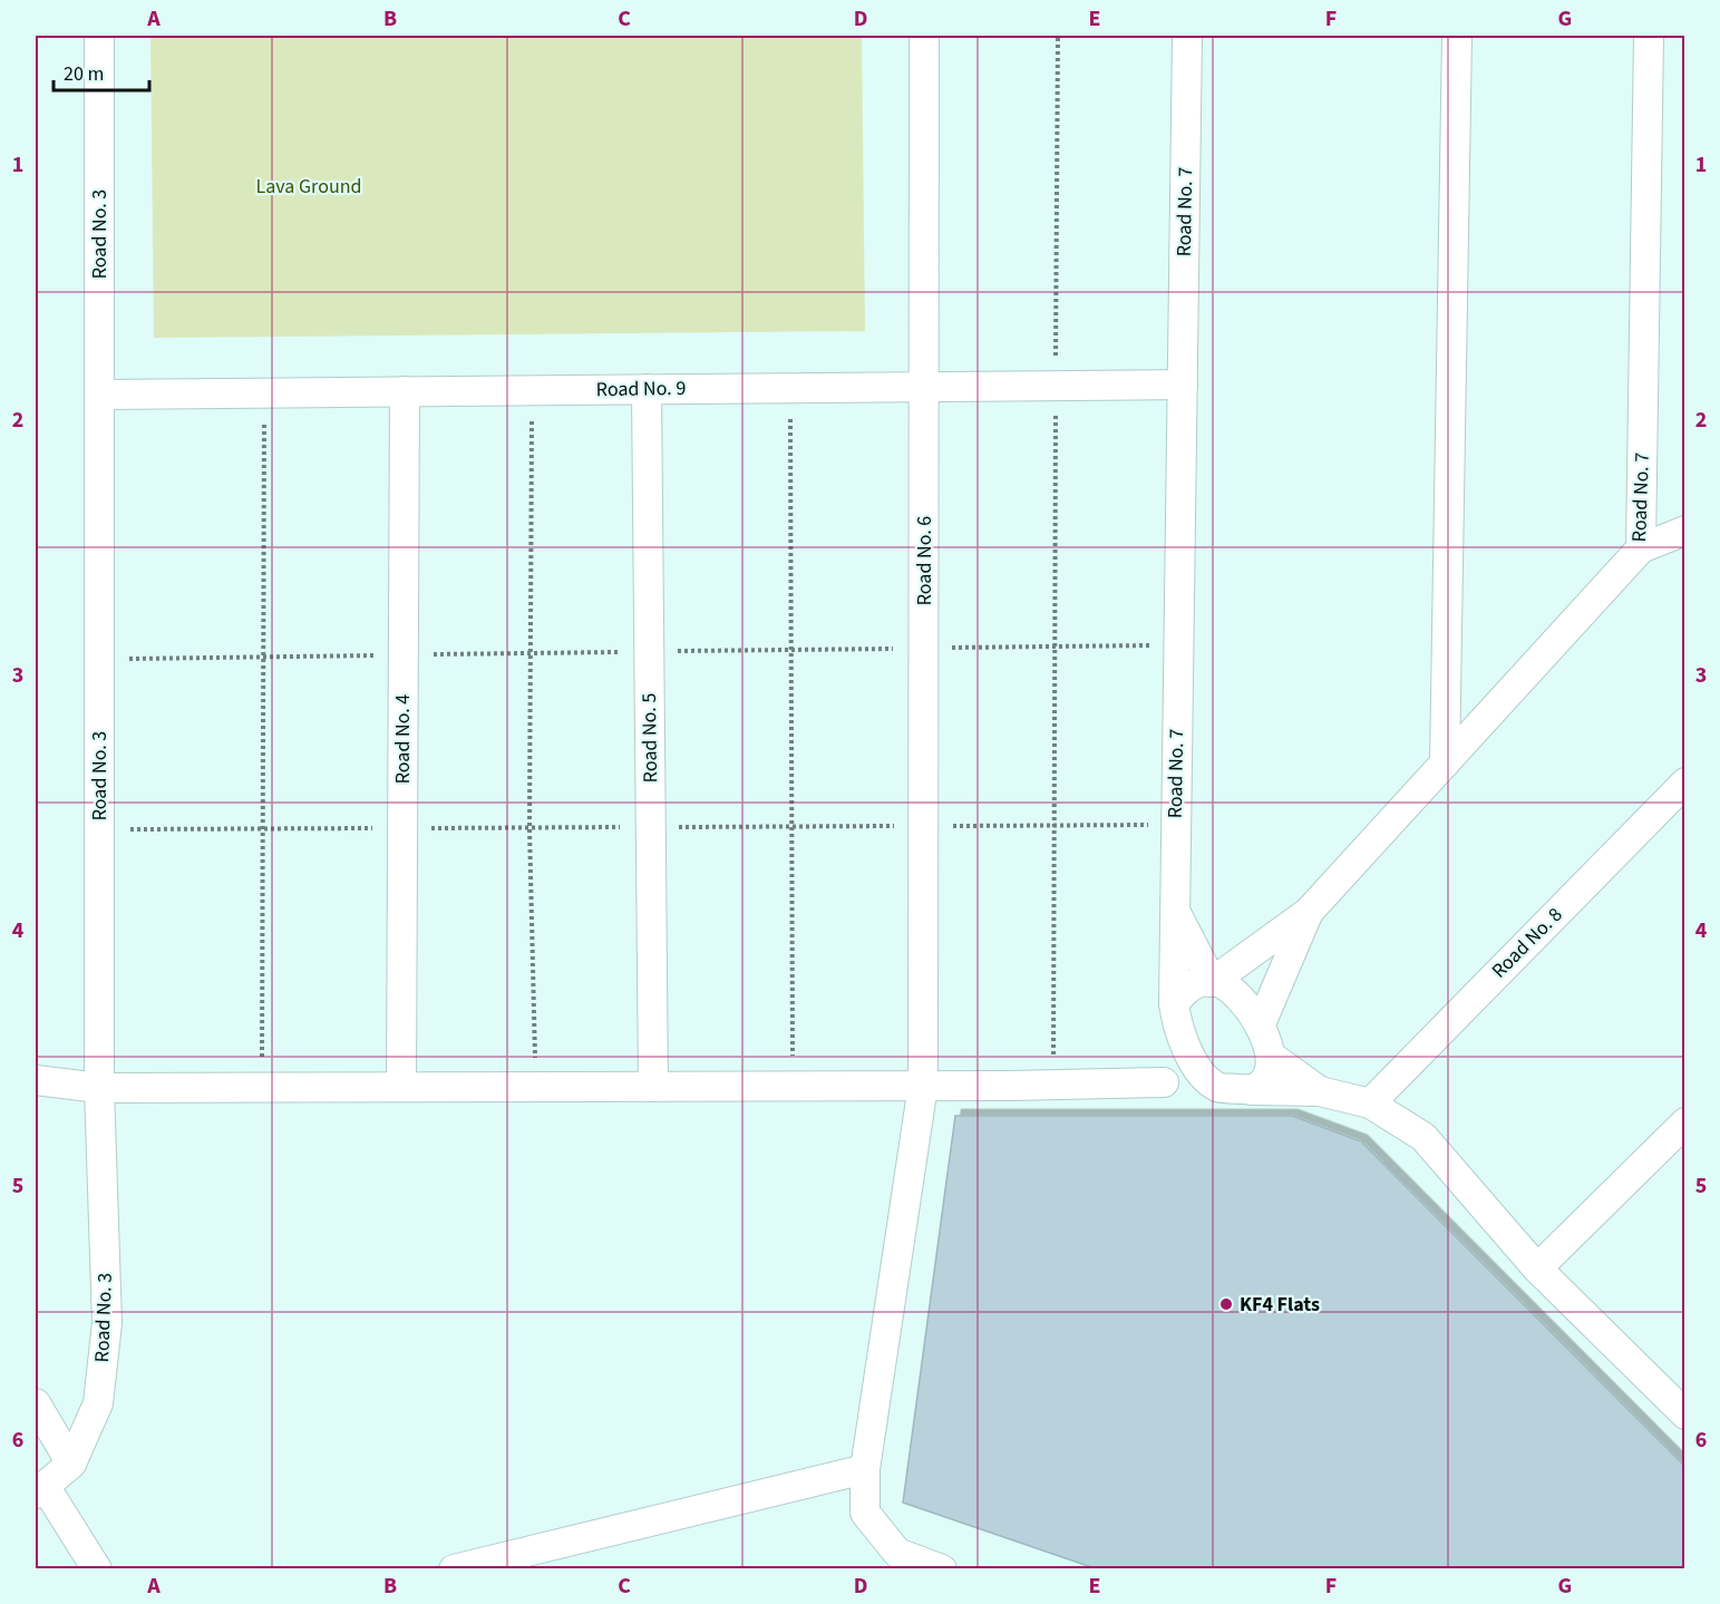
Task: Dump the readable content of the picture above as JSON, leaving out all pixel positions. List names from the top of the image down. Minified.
{"streets":{"street":["Road No. 7","Road No. 3","Road No. 9","Road No. 6","Road No. 5","Road No. 4","Road No. 8"]},"crossings":[["Road No. 7","Road No. 9"],["Road No. 3","Road No. 9"],["Road No. 9","Road No. 6"],["Road No. 9","Road No. 5"],["Road No. 9","Road No. 4"]],"parks":["Lava Ground"],"places":["KF4 Flats"],"scale_bar":"20 m","grid":{"columns":["A","B","C","D","E","F","G"],"rows":["1","2","3","4","5","6"]}}
